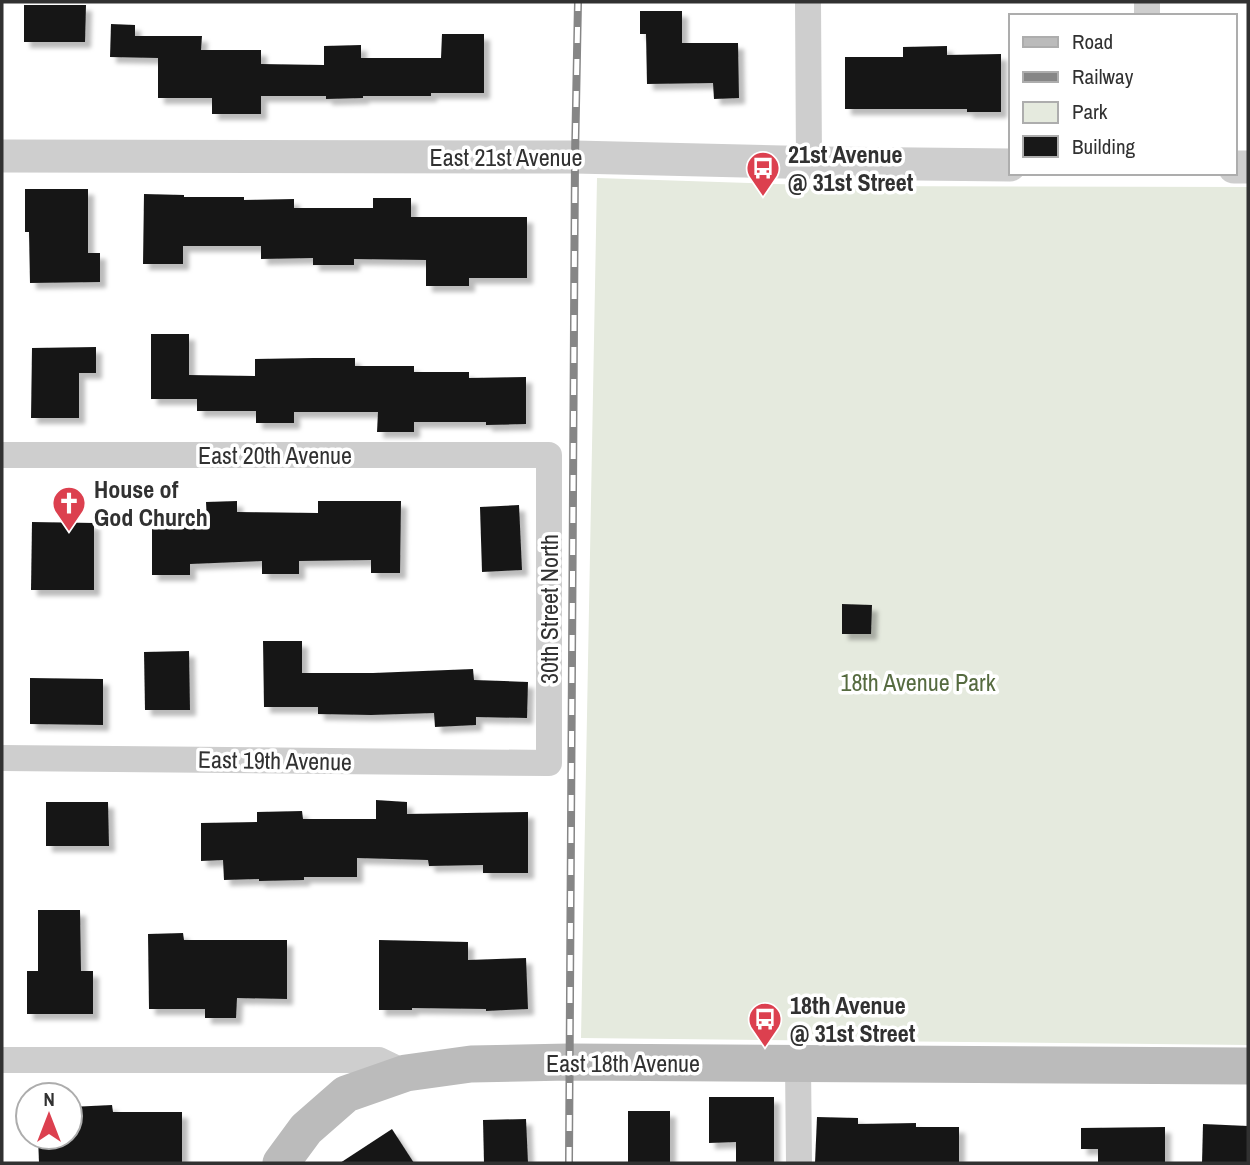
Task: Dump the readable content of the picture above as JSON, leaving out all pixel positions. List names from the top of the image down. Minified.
{"streets":{"main road":["East 18th Avenue"],"street":["East 21st Avenue","East 20th Avenue","30th Street North","East 19th Avenue"]},"crossings":[["East 20th Avenue","30th Street North"],["30th Street North","East 19th Avenue"]],"parks":["18th Avenue Park"],"places":{"bus stop":["21st Avenue @ 31st Street","18th Avenue @ 31st Street"],"church":["House of God Church"]},"legend":["Road","Railway","Park","Building"],"north":"top"}
